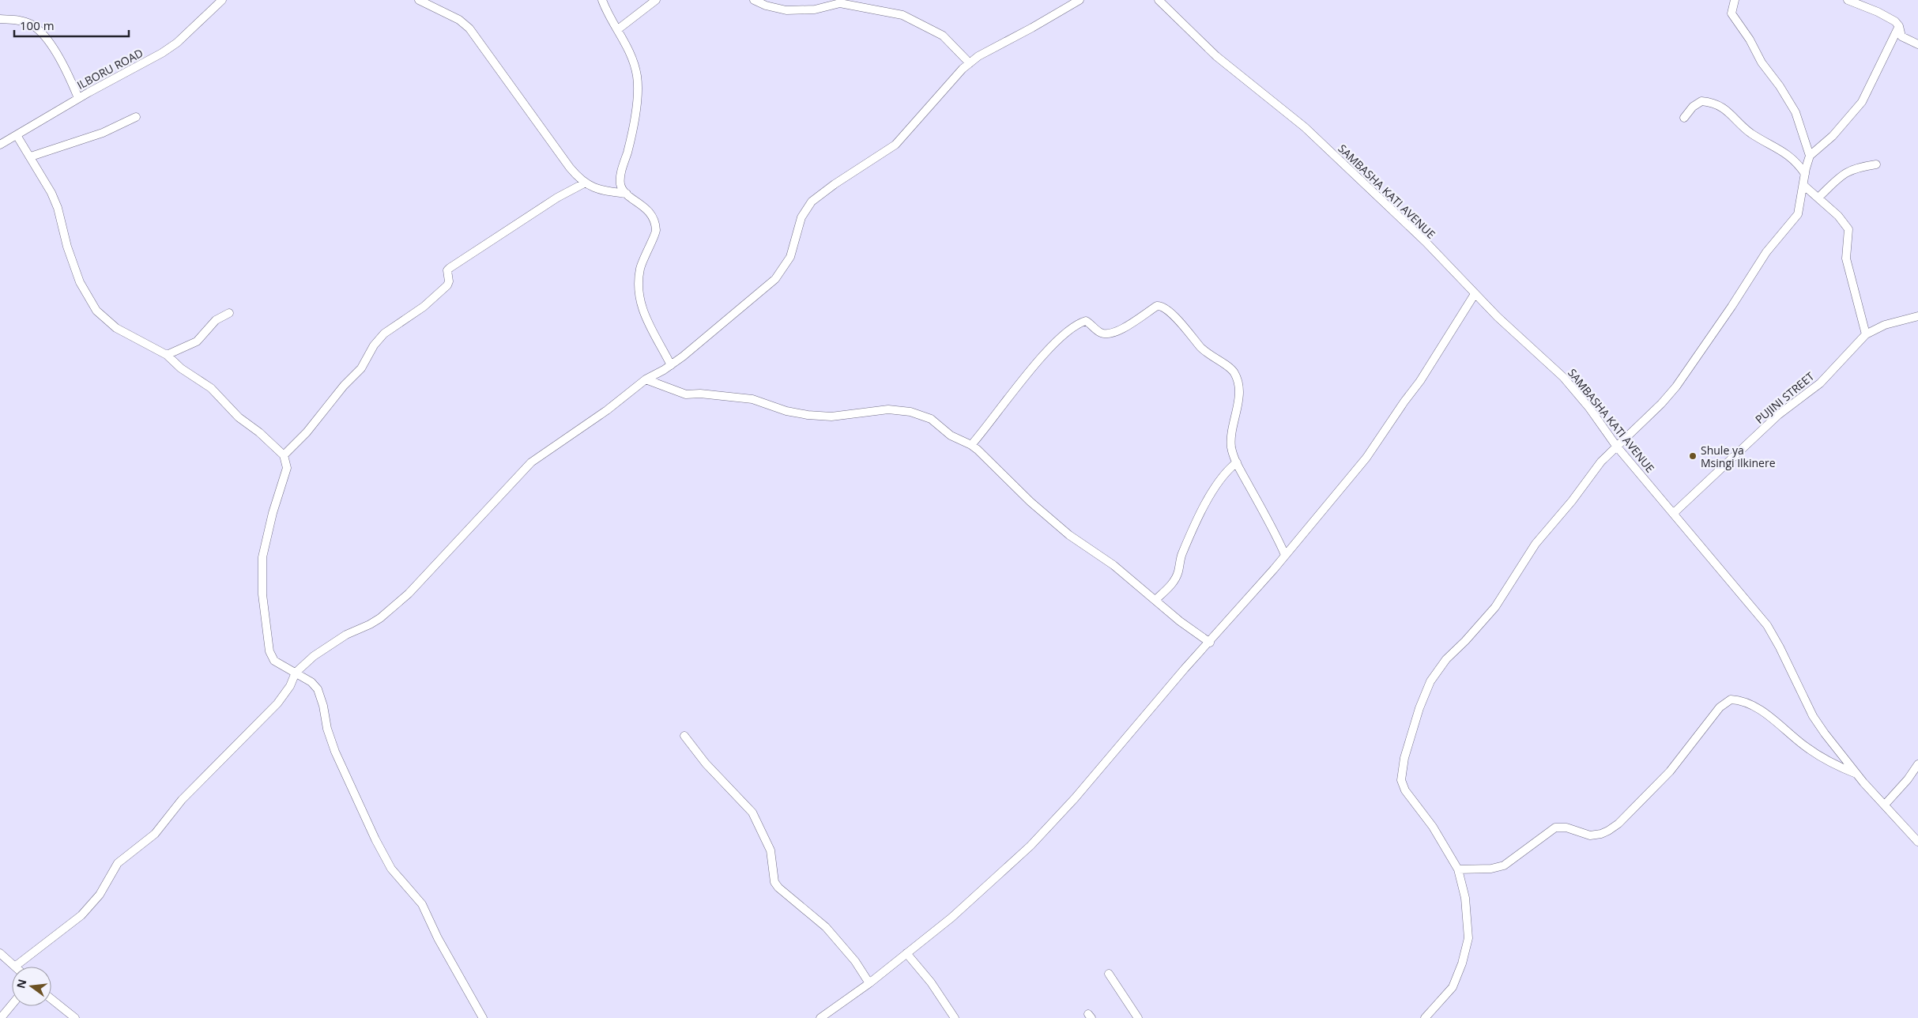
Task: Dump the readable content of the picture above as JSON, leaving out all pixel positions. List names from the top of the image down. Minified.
{"streets":{"street":["ILBORU ROAD","SAMBASHA KATI AVENUE","PUJINI STREET"]},"crossings":[["SAMBASHA KATI AVENUE","PUJINI STREET"]],"places":["Shule ya Msingi Ilkinere"],"scale_bar":"100 m","north":"left"}
